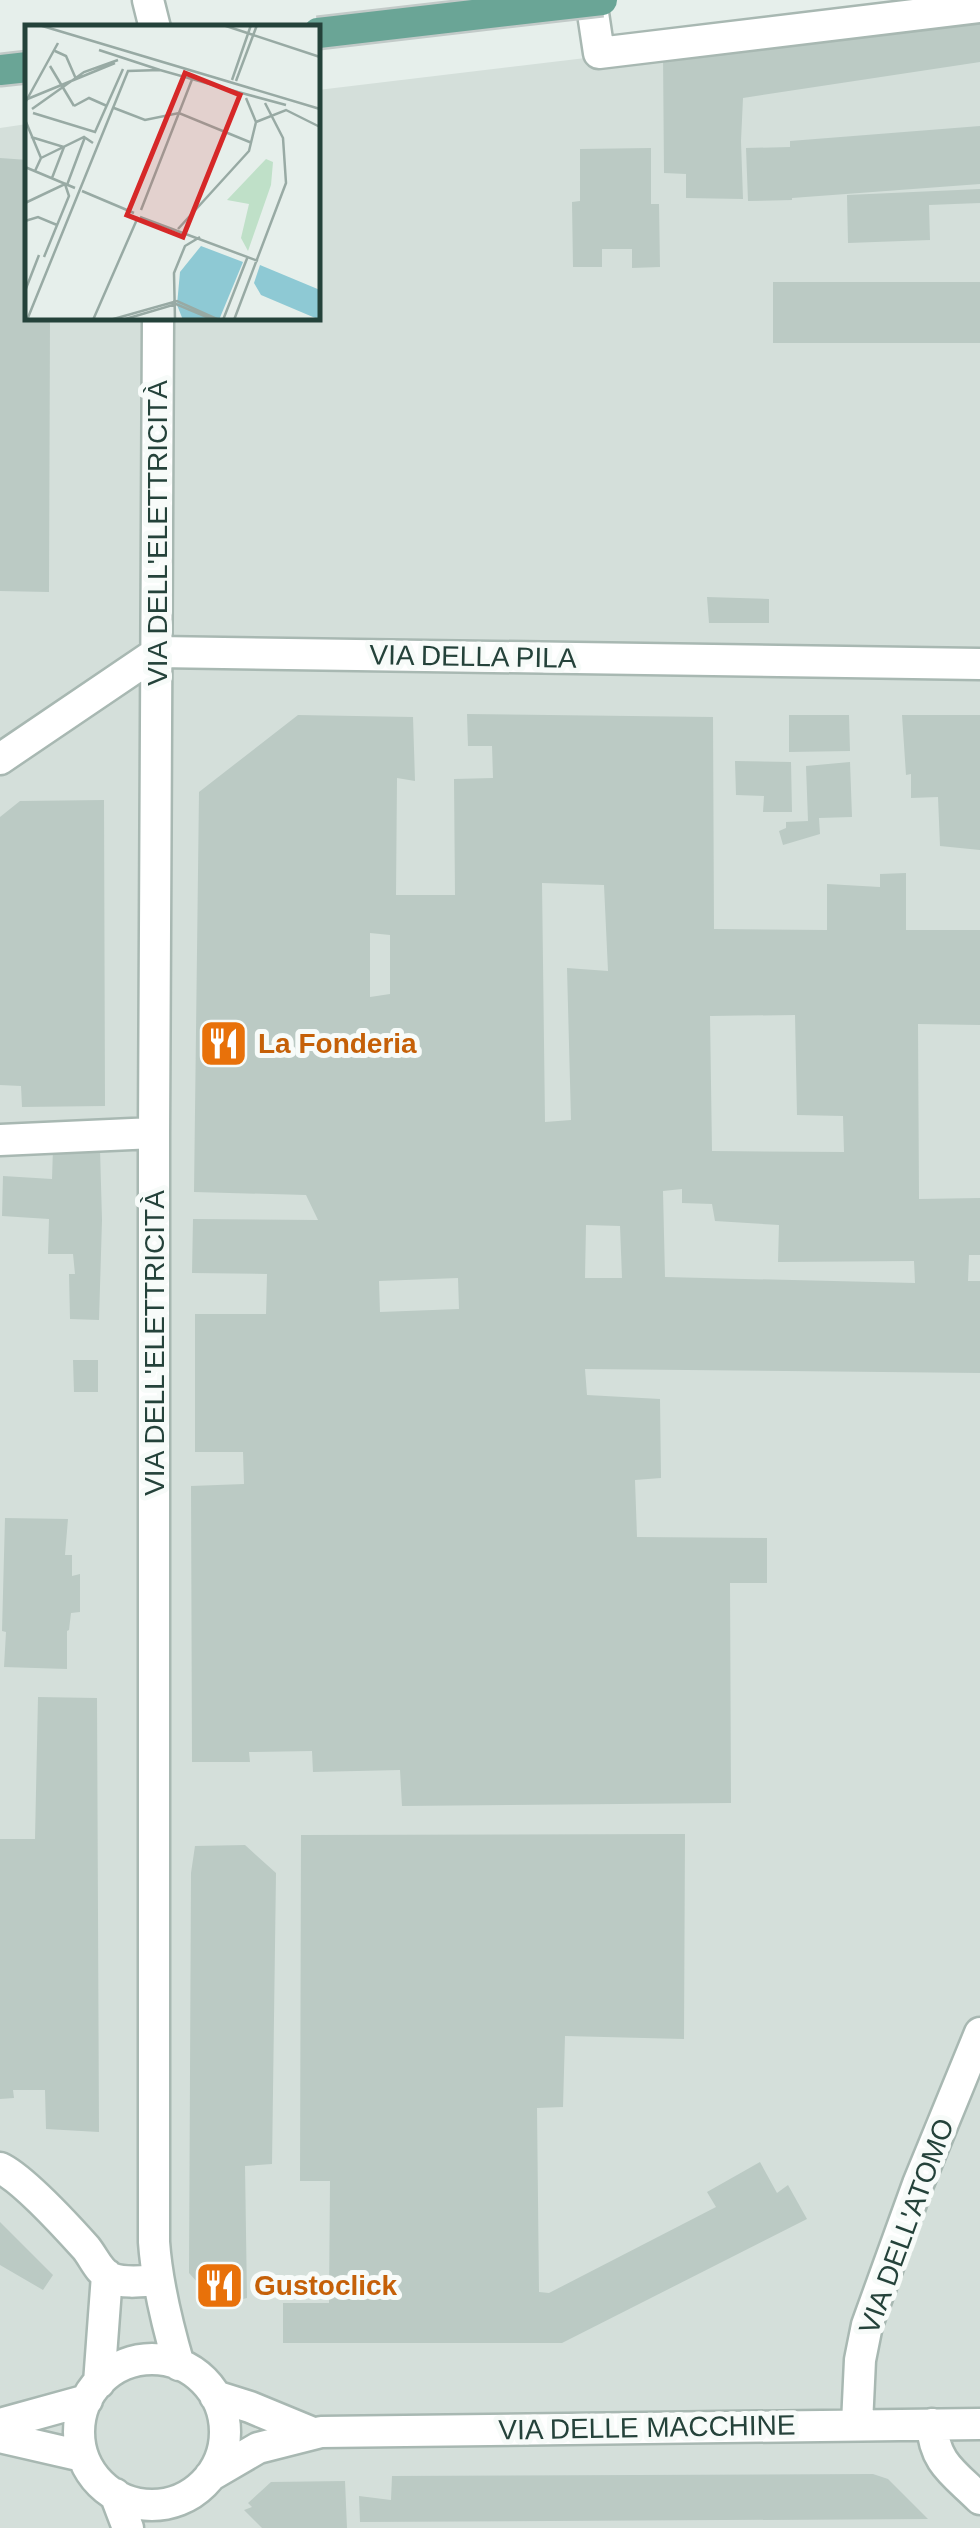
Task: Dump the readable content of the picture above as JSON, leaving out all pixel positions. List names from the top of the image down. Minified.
{"streets":{"street":["VIA DELL'ELETTRICITÀ","VIA DELLA PILA","VIA DELL'ATOMO","VIA DELLE MACCHINE"]},"crossings":[["VIA DELL'ELETTRICITÀ","VIA DELLA PILA"],["VIA DELL'ELETTRICITÀ","VIA DELLE MACCHINE"],["VIA DELL'ATOMO","VIA DELLE MACCHINE"]],"places":{"restaurant":["La Fonderia","Gustoclick"]}}
